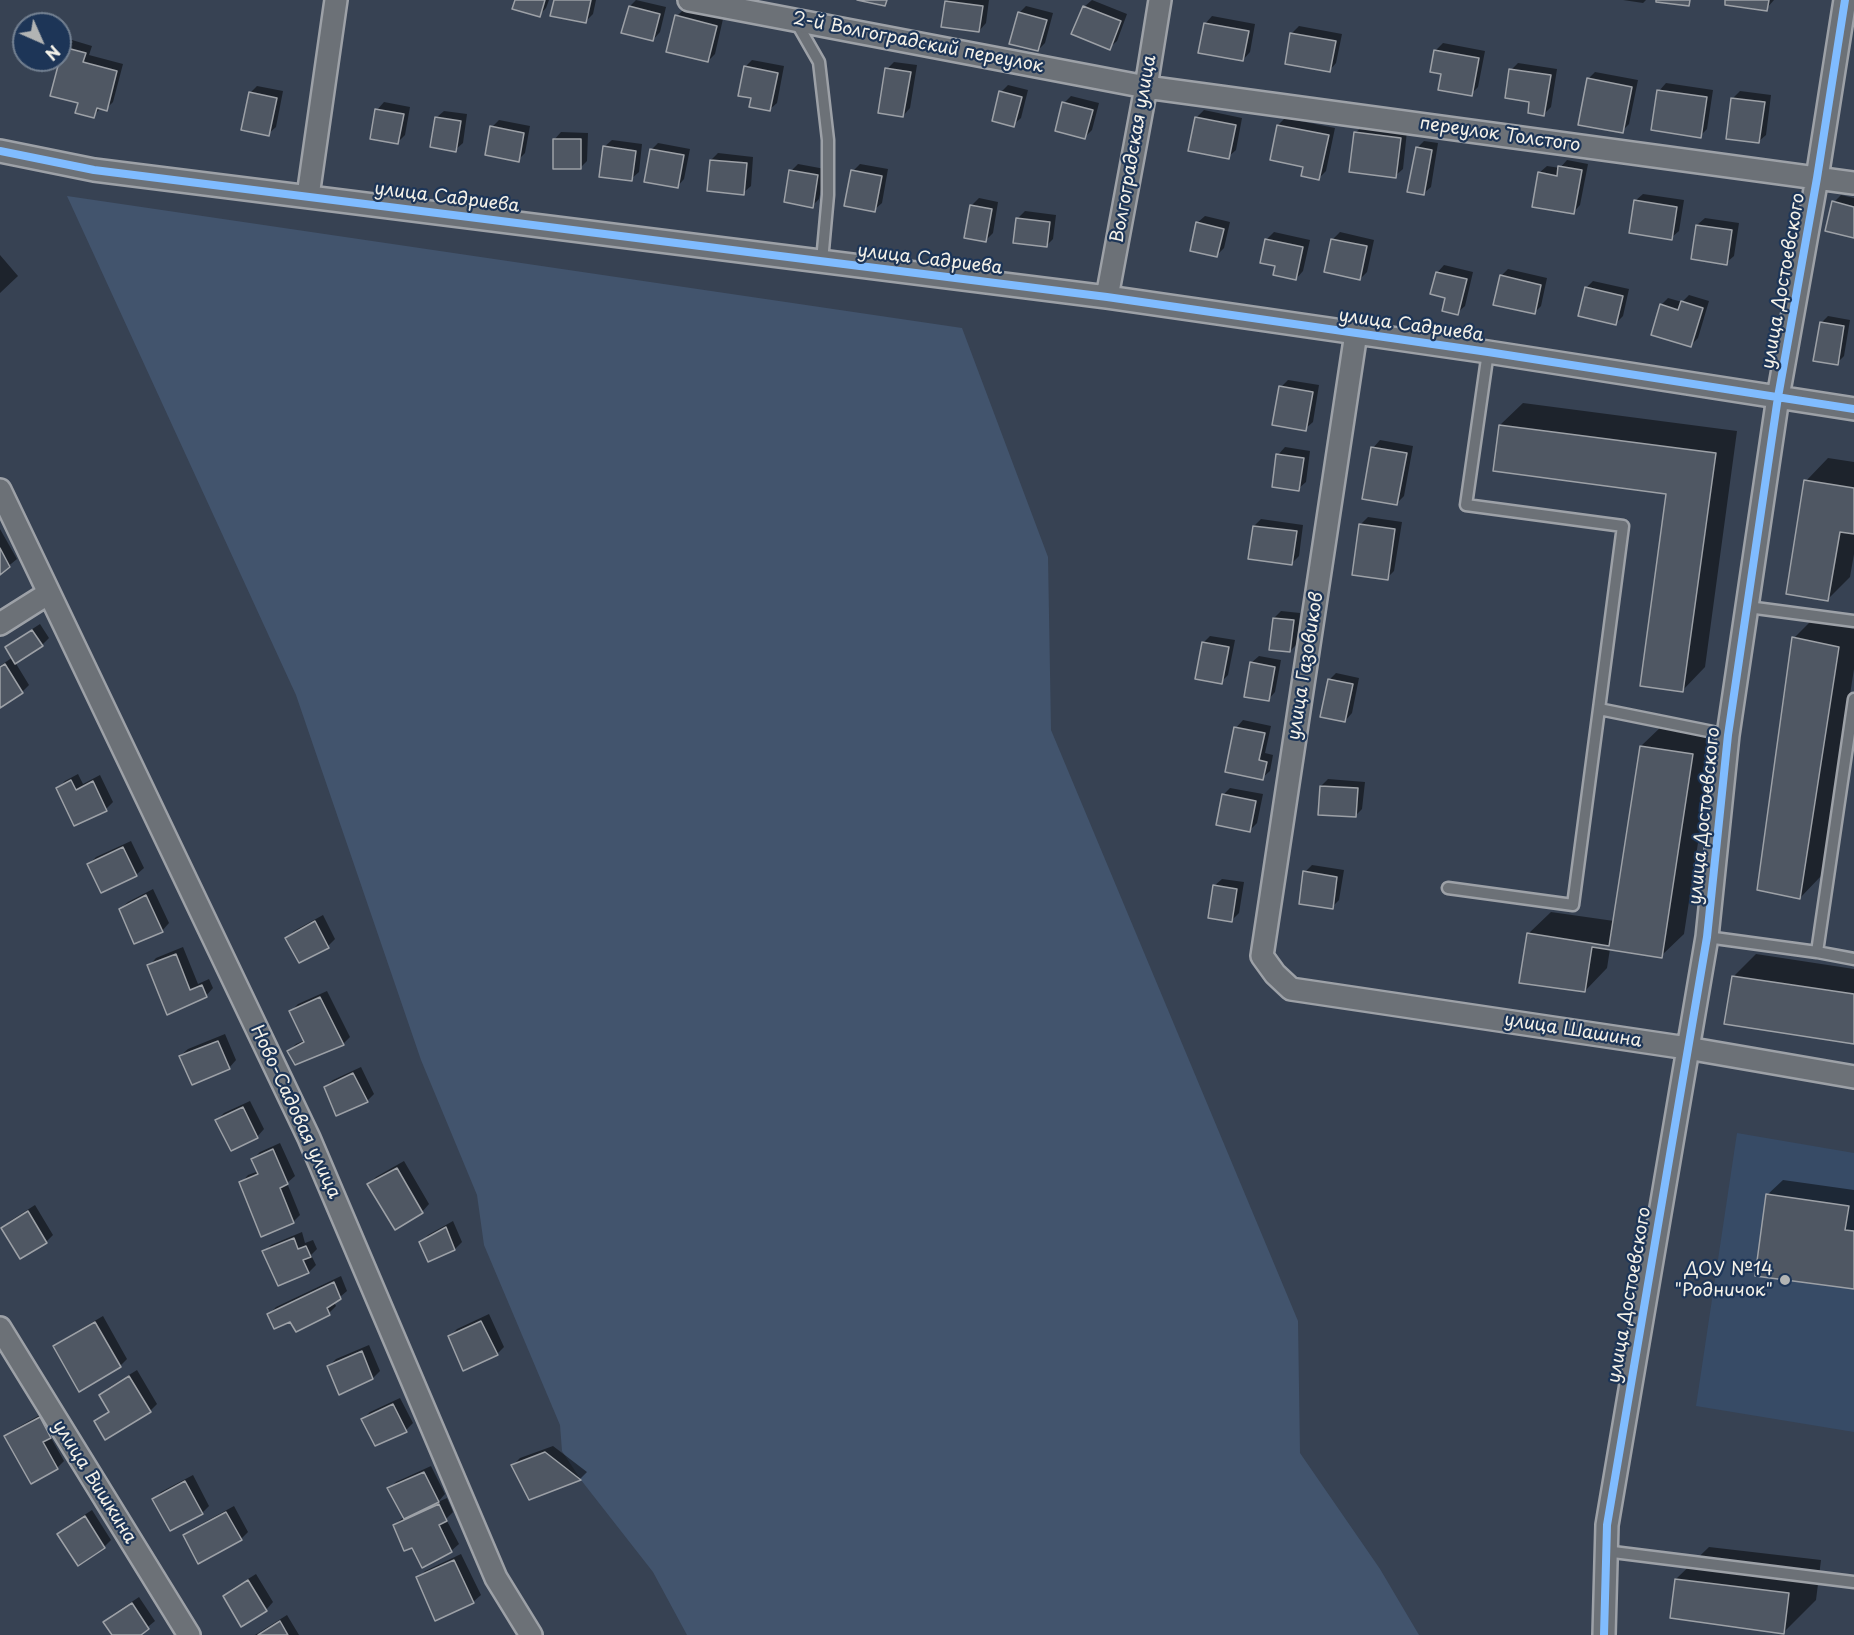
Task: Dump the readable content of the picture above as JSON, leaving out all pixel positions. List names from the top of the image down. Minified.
{"streets":{"street":["2-й Волгоградский переулок","переулок Толстого","Волгоградская улица","улица Садриева","улица Достоевского","улица Газовиков","улица Шашина","Ново-Садовая улица","улица Вишкина"]},"crossings":[["2-й Волгоградский переулок","переулок Толстого"],["2-й Волгоградский переулок","Волгоградская улица"],["переулок Толстого","Волгоградская улица"],["переулок Толстого","улица Достоевского"],["Волгоградская улица","улица Садриева"],["улица Садриева","улица Достоевского"],["улица Садриева","улица Газовиков"],["улица Достоевского","улица Шашина"],["улица Газовиков","улица Шашина"]],"places":["ДОУ №14 \"Родничок\""],"north":"bottom right"}
